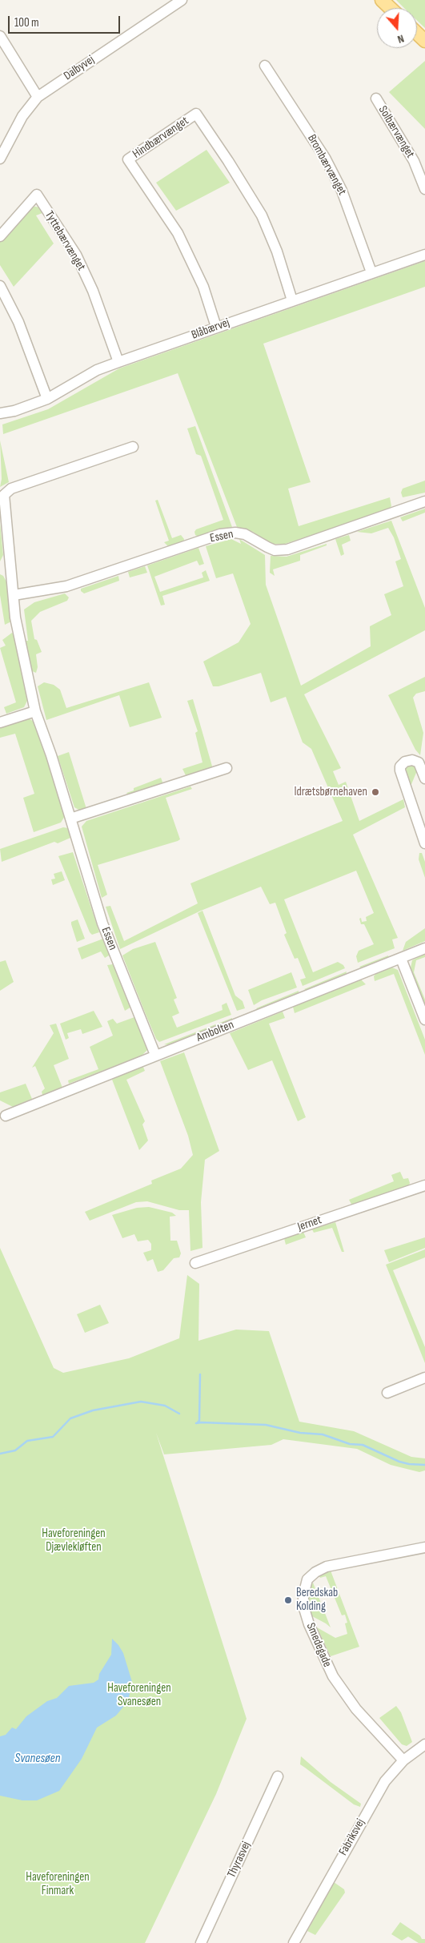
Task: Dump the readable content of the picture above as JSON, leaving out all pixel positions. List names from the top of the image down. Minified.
{"streets":{"street":["Dalbyvej","Solbærvænget","Hindbærvænget","Brombærvænget","Tyttebærvænget","Blåbærvej","Essen","Ambolten","Jernet","Smedegade","Fabriksvej","Thyrasvej"]},"crossings":[["Hindbærvænget","Blåbærvej"],["Brombærvænget","Blåbærvej"],["Tyttebærvænget","Blåbærvej"],["Essen","Ambolten"],["Smedegade","Fabriksvej"]],"water":["Svanesøen"],"parks":["Haveforeningen Djævlekløften","Haveforeningen Svanesøen","Haveforeningen Finmark"],"places":["Idrætsbørnehaven","Beredskab Kolding"],"scale_bar":"100 m","north":"bottom"}
